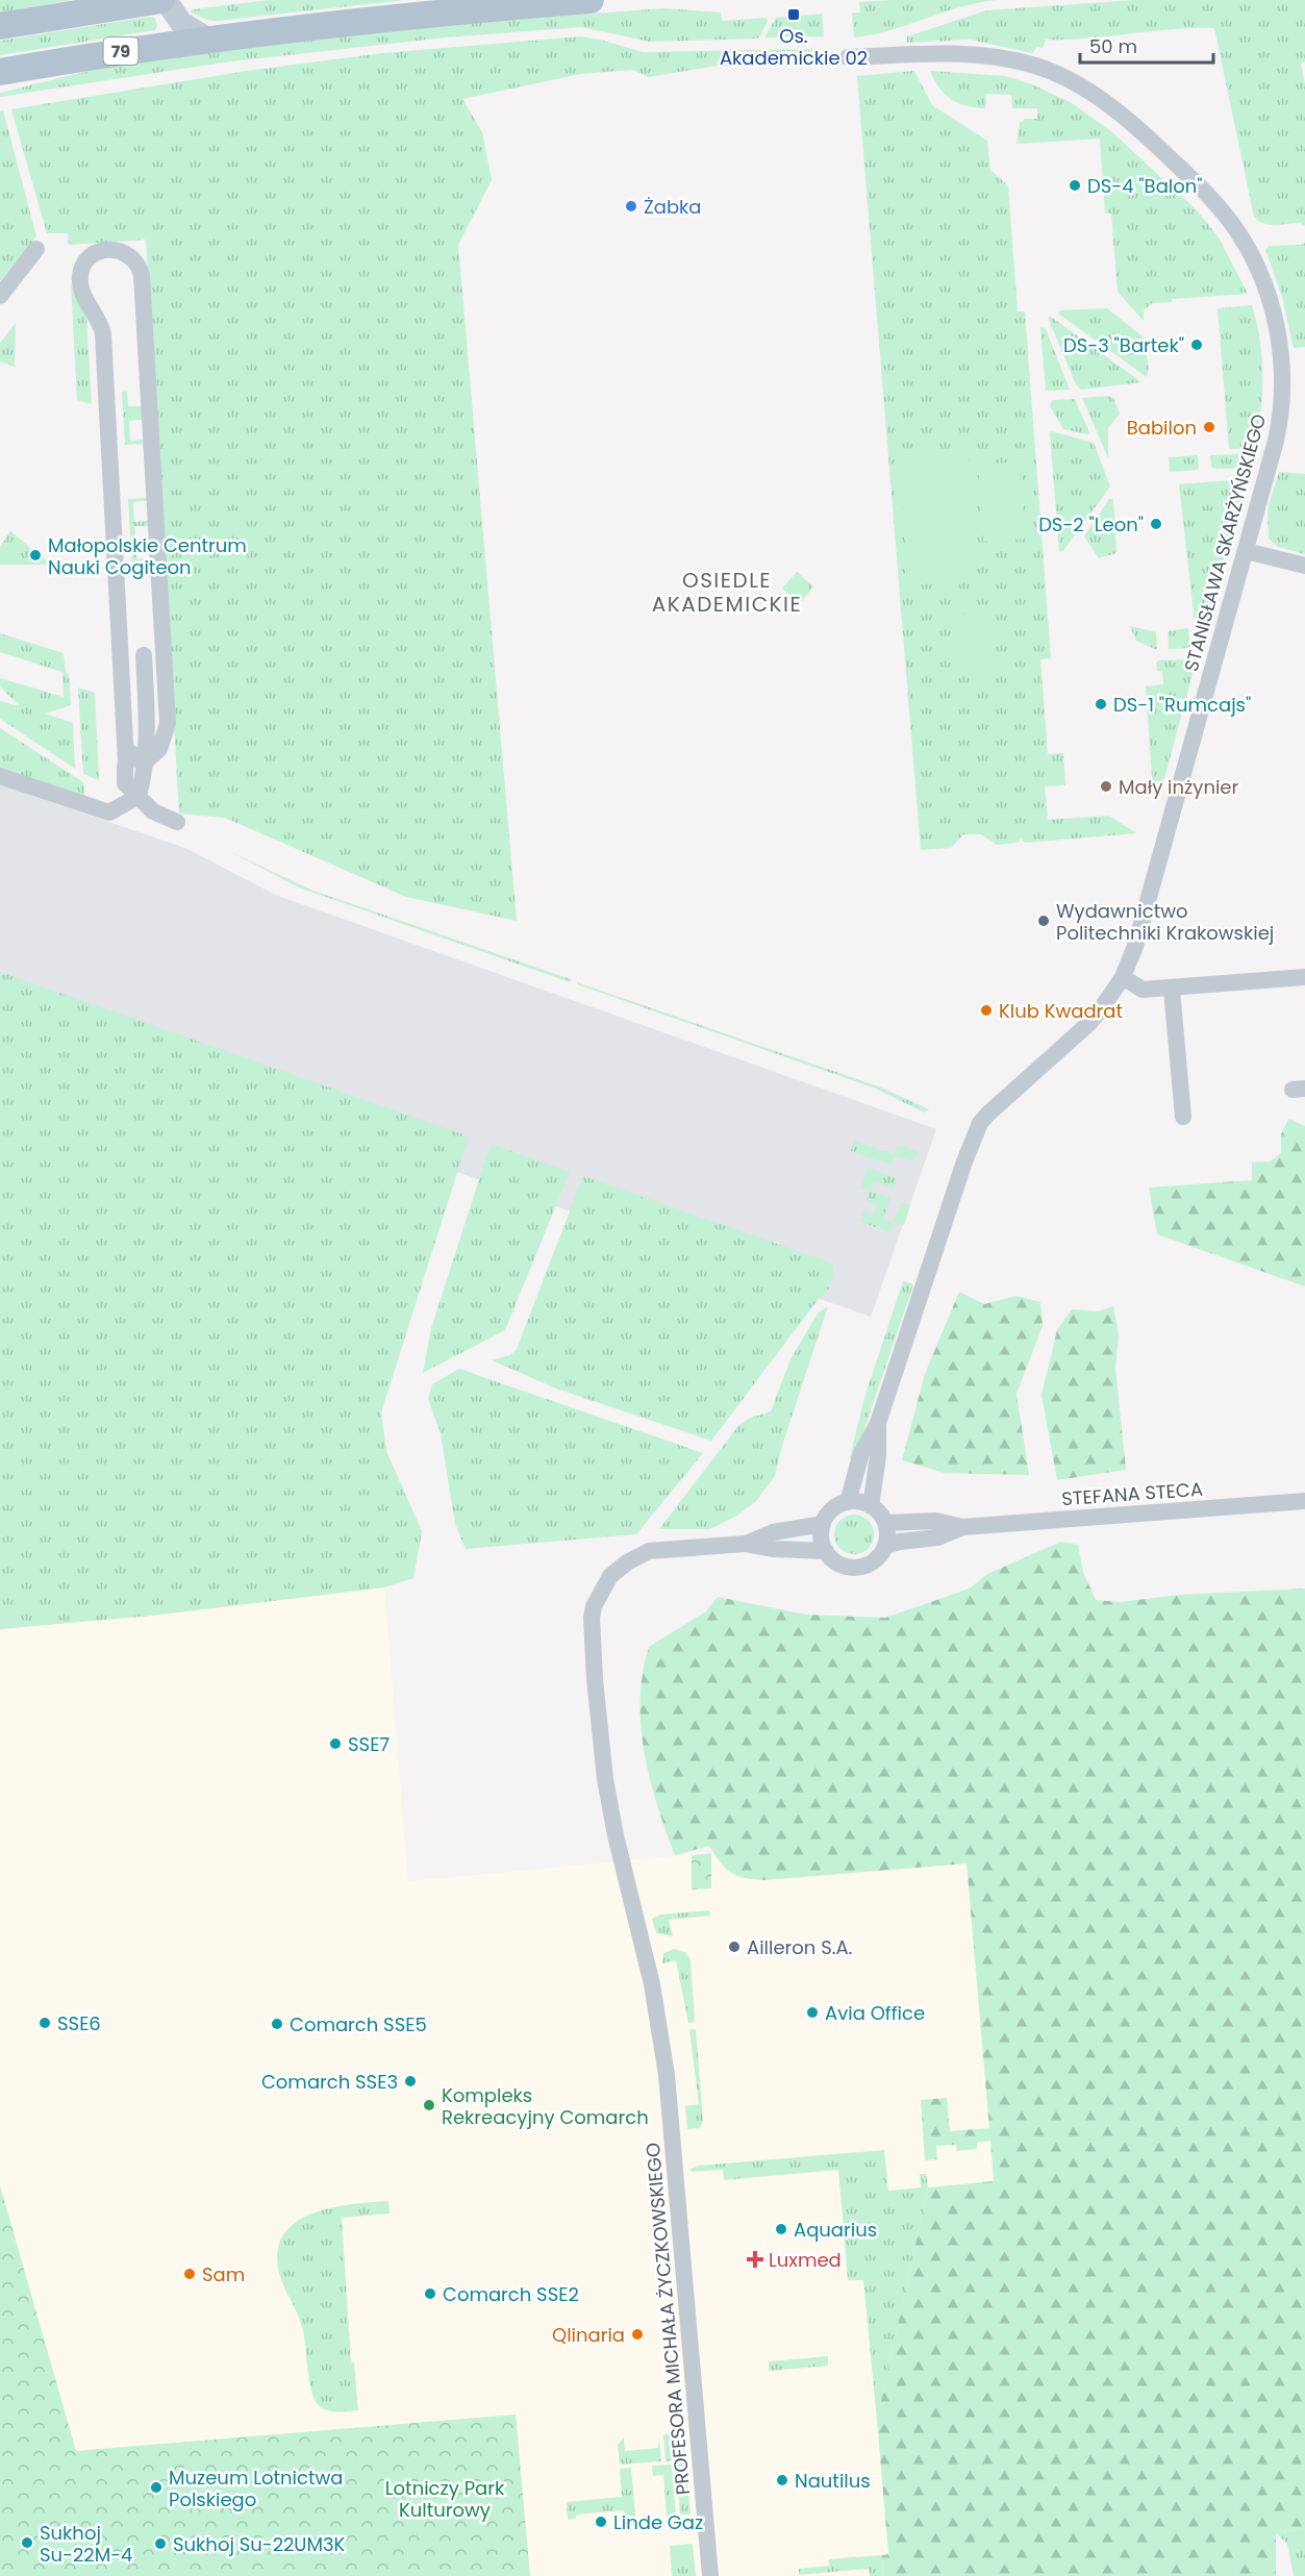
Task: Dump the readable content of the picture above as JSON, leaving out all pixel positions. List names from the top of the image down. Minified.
{"streets":{"main road":["79"],"street":["STANISŁAWA SKARŻYŃSKIEGO","STEFANA STECA","PROFESORA MICHAŁA ŻYCZKOWSKIEGO"]},"crossings":[["STEFANA STECA","PROFESORA MICHAŁA ŻYCZKOWSKIEGO"]],"districts":["OSIEDLE AKADEMICKIE"],"parks":["Lotniczy Park Kulturowy"],"places":{"transit":["Os. Akademickie 02"],"other":["DS-4 \"Balon\"","Żabka","DS-3 \"Bartek\"","Babilon","DS-2 \"Leon\"","Małopolskie Centrum Nauki Cogiteon","DS-1 \"Rumcajs\"","Mały inżynier","Wydawnictwo Politechniki Krakowskiej","Klub Kwadrat","SSE7","Ailleron S.A.","Avia Office","SSE6","Comarch SSE5","Comarch SSE3","Kompleks Rekreacyjny Comarch","Aquarius","Sam","Comarch SSE2","Qlinaria","Nautilus","Muzeum Lotnictwa Polskiego","Linde Gaz","Sukhoj Su-22M-4","Sukhoj Su-22UM3K"],"health":["Luxmed"]},"scale_bar":"50 m"}
